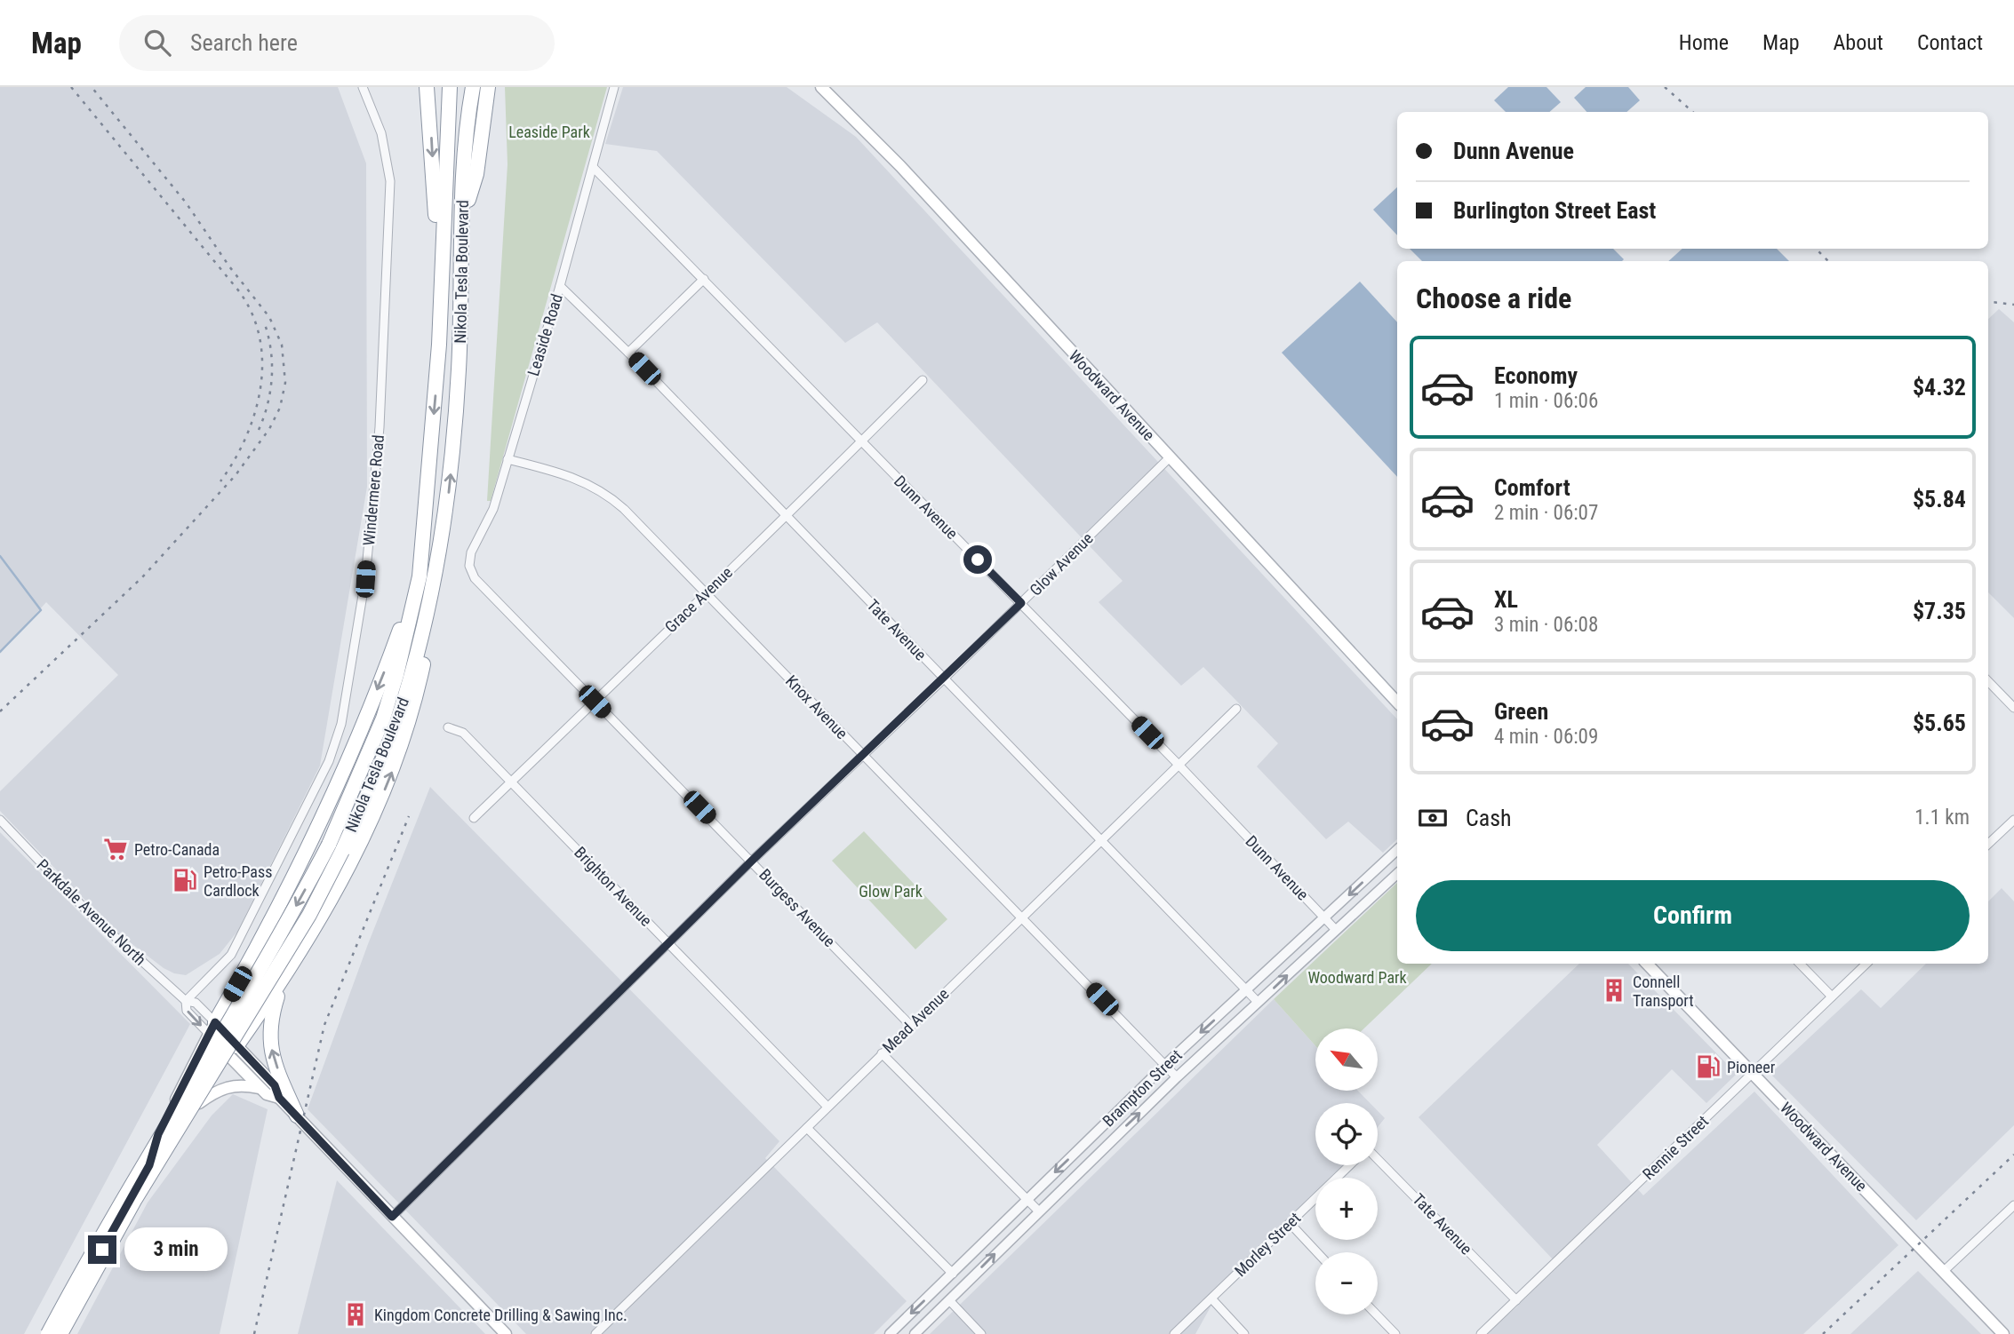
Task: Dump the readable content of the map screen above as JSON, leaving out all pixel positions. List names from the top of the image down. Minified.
{"streets":{"highway":["Nikola Tesla Boulevard"],"main road":["Woodward Avenue","Parkdale Avenue North"],"street":["Leaside Road","Windermere Road","Dunn Avenue","Glow Avenue","Grace Avenue","Tate Avenue","Knox Avenue","Brighton Avenue","Burgess Avenue","Mead Avenue","Brampton Street","Rennie Street","Morley Street"]},"crossings":[["Leaside Road","Dunn Avenue"],["Leaside Road","Tate Avenue"],["Leaside Road","Knox Avenue"],["Leaside Road","Burgess Avenue"],["Woodward Avenue","Glow Avenue"],["Woodward Avenue","Rennie Street"],["Windermere Road","Parkdale Avenue North"],["Dunn Avenue","Glow Avenue"],["Dunn Avenue","Grace Avenue"],["Dunn Avenue","Mead Avenue"],["Dunn Avenue","Brampton Street"],["Glow Avenue","Tate Avenue"],["Glow Avenue","Knox Avenue"],["Glow Avenue","Brighton Avenue"],["Glow Avenue","Burgess Avenue"],["Grace Avenue","Tate Avenue"],["Grace Avenue","Knox Avenue"],["Grace Avenue","Brighton Avenue"],["Grace Avenue","Burgess Avenue"],["Tate Avenue","Mead Avenue"],["Tate Avenue","Brampton Street"],["Tate Avenue","Rennie Street"],["Knox Avenue","Mead Avenue"],["Knox Avenue","Brampton Street"],["Brighton Avenue","Mead Avenue"],["Burgess Avenue","Mead Avenue"]],"parks":["Leaside Park","Glow Park","Woodward Park"],"places":{"supermarket":["Petro-Canada"],"fuel station":["Petro-Pass Cardlock","Pioneer"],"building":["Connell Transport","Kingdom Concrete Drilling & Sawing Inc."]},"north":"top left","page":{"header":"Map","search":"Search here","nav":["Home","Map","About","Contact"],"banner":["Dunn Avenue","Burlington Street East"],"heading":"Choose a ride","list":[{"name":"Economy","note":"1 min · 06:06","value":"$4.32"},{"name":"Comfort","note":"2 min · 06:07","value":"$5.84"},{"name":"XL","note":"3 min · 06:08","value":"$7.35"},{"name":"Green","note":"4 min · 06:09","value":"$5.65"}],"pay":["Cash","1.1 km"],"buttons":"Confirm","map_buttons":["+","−"],"bubble":"3 min"}}
